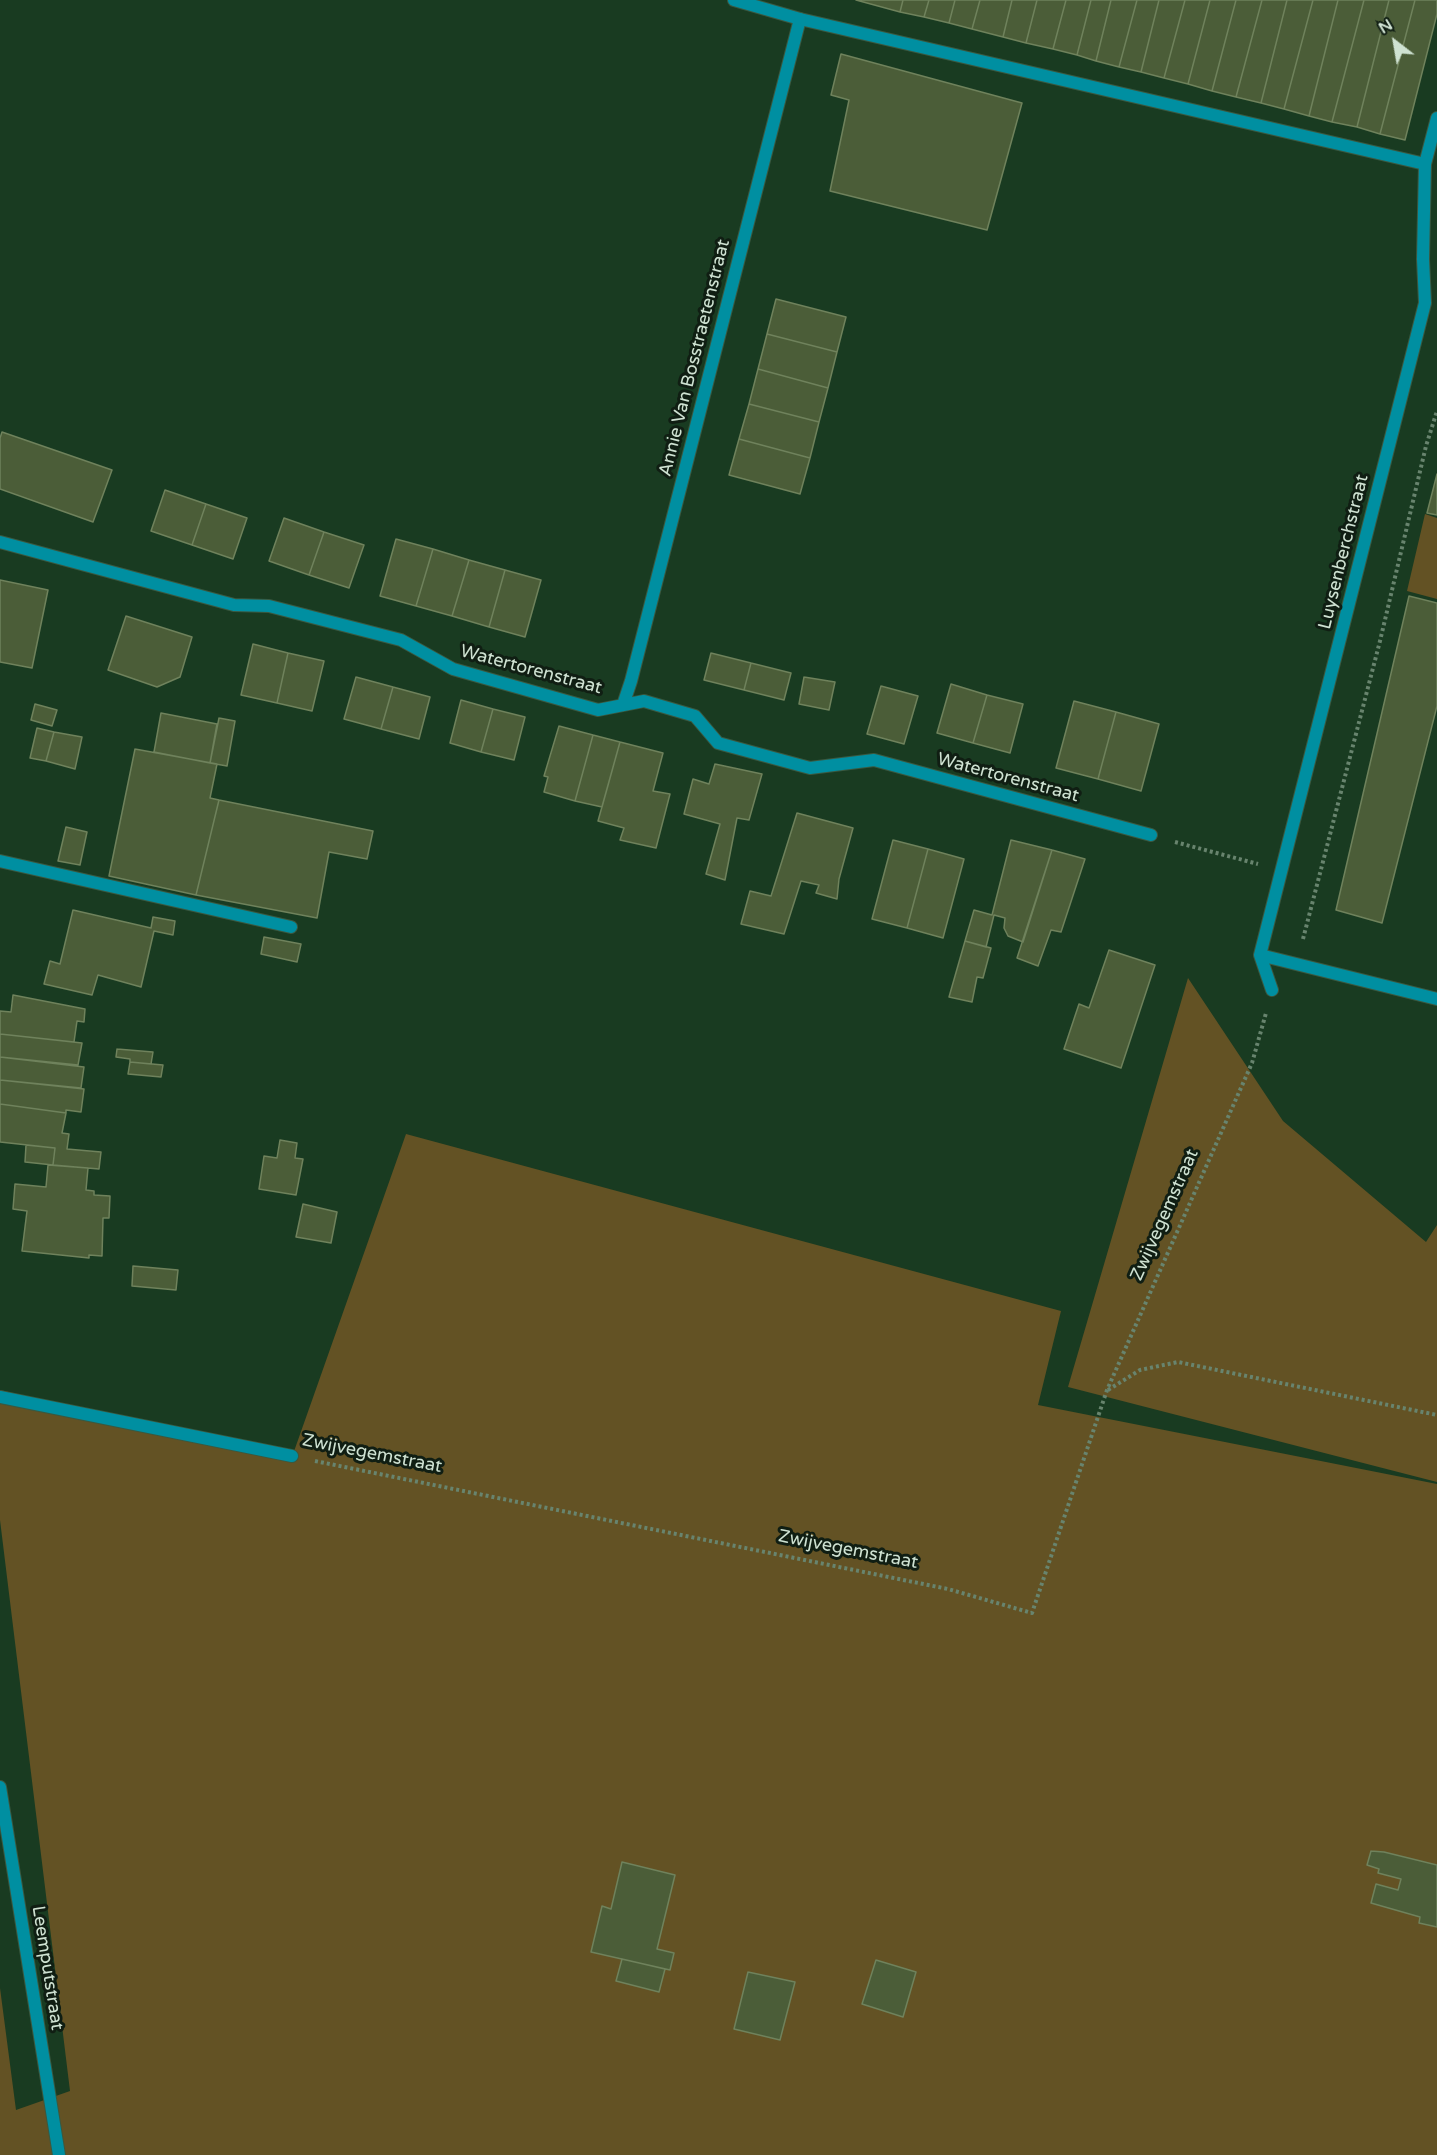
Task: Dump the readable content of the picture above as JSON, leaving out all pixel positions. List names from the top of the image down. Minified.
{"streets":{"street":["Annie Van Bosstraetenstraat","Luysenberchstraat","Watertorenstraat","Zwijvegemstraat","Leemputstraat"]},"crossings":[["Annie Van Bosstraetenstraat","Watertorenstraat"]],"north":"top left"}
